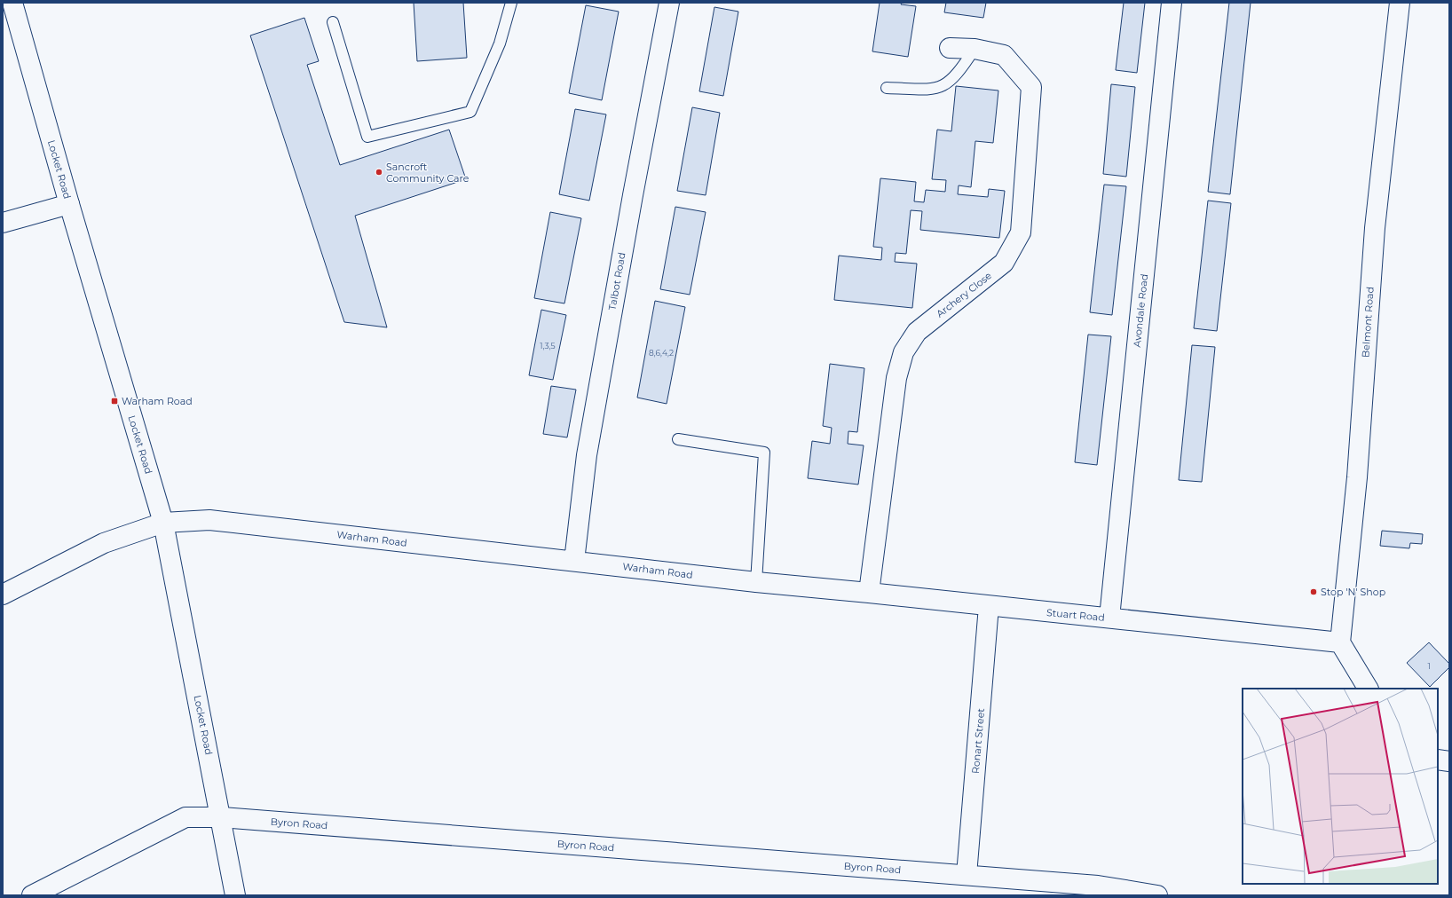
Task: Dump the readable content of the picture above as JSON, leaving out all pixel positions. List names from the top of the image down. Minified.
{"streets":{"street":["Locket Road","Talbot Road","Archery Close","Avondale Road","Belmont Road","Warham Road","Stuart Road","Ronart Street","Byron Road"]},"crossings":[["Locket Road","Warham Road"],["Locket Road","Byron Road"],["Talbot Road","Warham Road"],["Archery Close","Stuart Road"],["Avondale Road","Stuart Road"],["Belmont Road","Stuart Road"],["Warham Road","Stuart Road"],["Stuart Road","Ronart Street"],["Ronart Street","Byron Road"]],"places":{"other":["Sancroft Community Care","Stop 'N' Shop"],"transit":["Warham Road"]},"house_numbers":["1,3,5","8,6,4,2","1"]}
